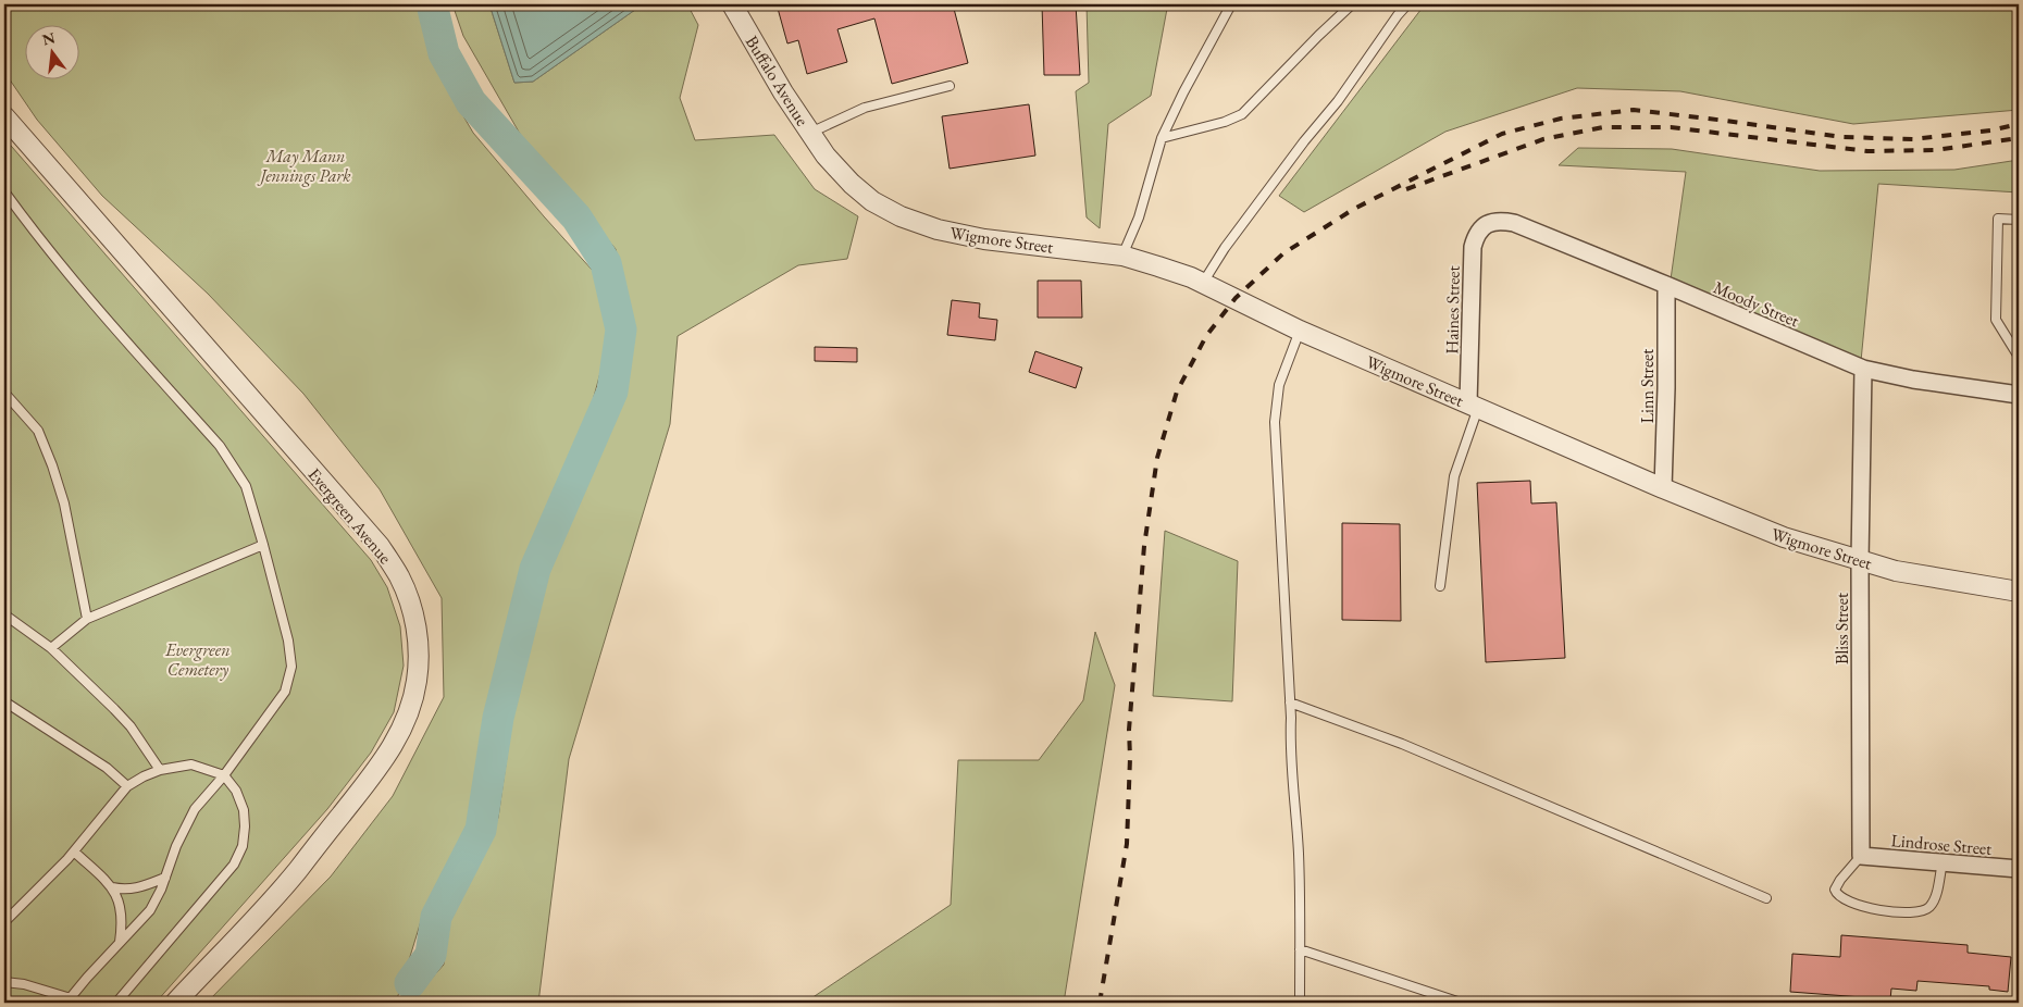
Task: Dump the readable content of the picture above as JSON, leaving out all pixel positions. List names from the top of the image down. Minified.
{"streets":{"street":["Buffalo Avenue","Wigmore Street","Moody Street","Haines Street","Linn Street","Evergreen Avenue","Bliss Street","Lindrose Street"]},"crossings":[["Buffalo Avenue","Wigmore Street"],["Wigmore Street","Haines Street"],["Wigmore Street","Linn Street"],["Wigmore Street","Bliss Street"],["Moody Street","Haines Street"],["Moody Street","Linn Street"],["Moody Street","Bliss Street"],["Bliss Street","Lindrose Street"]],"parks":["May Mann Jennings Park","Evergreen Cemetery"],"north":"top"}
